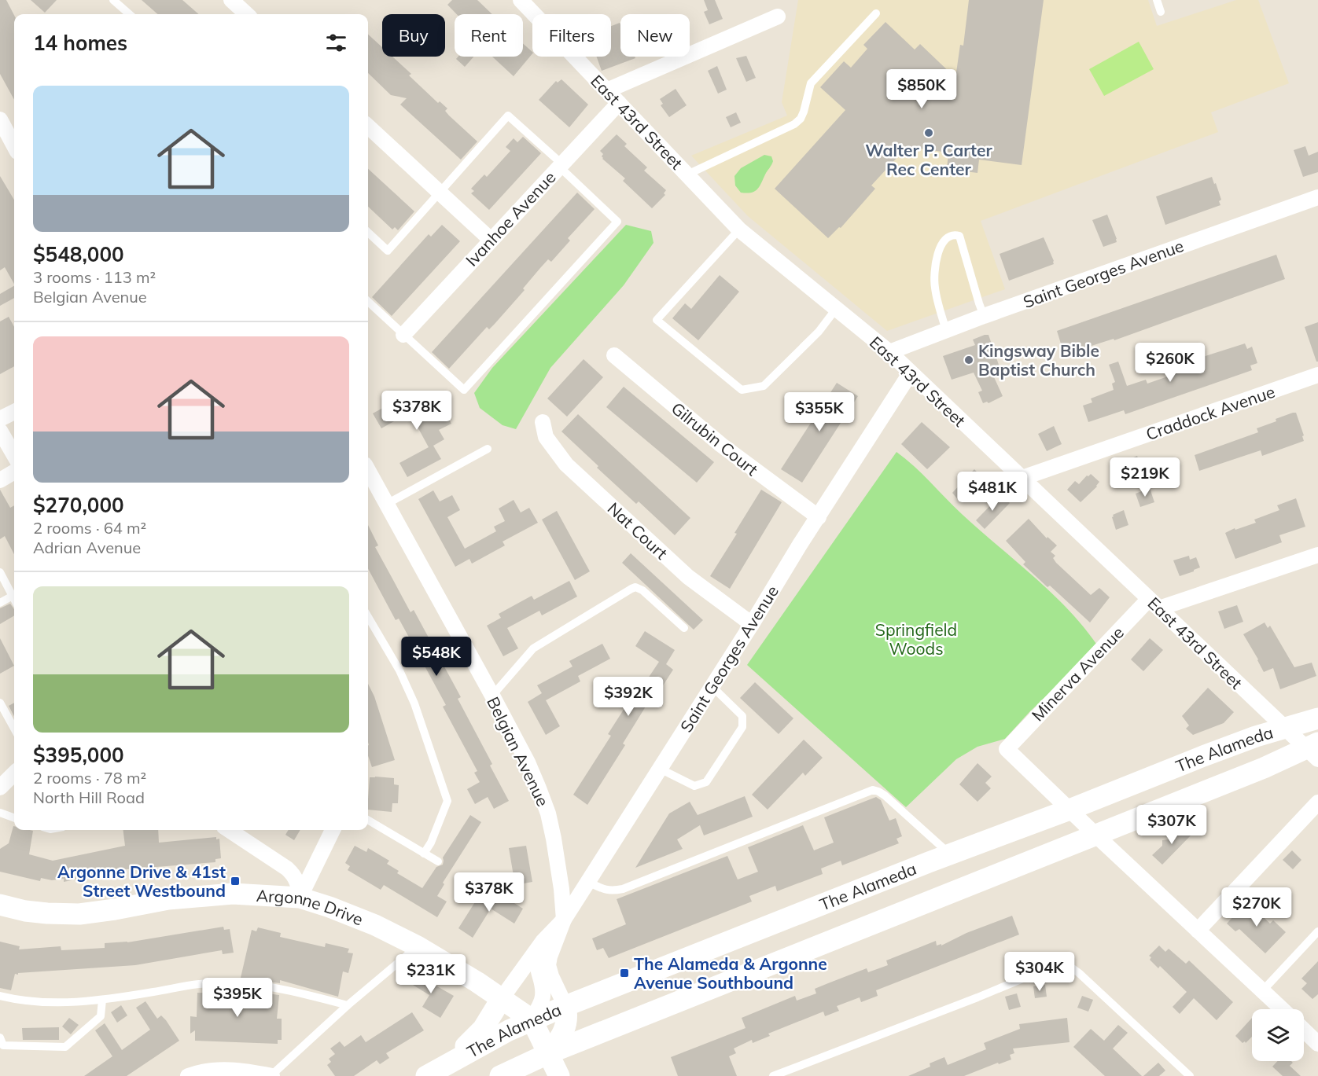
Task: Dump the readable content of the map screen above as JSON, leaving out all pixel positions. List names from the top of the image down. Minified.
{"streets":{"main road":["The Alameda","Argonne Drive"],"street":["East 43rd Street","Ivanhoe Avenue","Saint Georges Avenue","Craddock Avenue","Gilrubin Court","Nat Court","Minerva Avenue","Belgian Avenue"]},"crossings":[["East 43rd Street","Ivanhoe Avenue"],["East 43rd Street","Saint Georges Avenue"],["East 43rd Street","Craddock Avenue"],["East 43rd Street","Minerva Avenue"],["East 43rd Street","The Alameda"],["Saint Georges Avenue","Gilrubin Court"],["Saint Georges Avenue","Nat Court"],["Saint Georges Avenue","The Alameda"],["Saint Georges Avenue","Belgian Avenue"],["Saint Georges Avenue","Argonne Drive"],["Minerva Avenue","The Alameda"],["The Alameda","Belgian Avenue"],["The Alameda","Argonne Drive"]],"parks":["Springfield Woods"],"places":{"other":["Walter P. Carter Rec Center","Kingsway Bible Baptist Church"],"transit":["Argonne Drive & 41st Street Westbound","The Alameda & Argonne Avenue Southbound"]},"page":{"chip":["Buy","Rent","Filters","New"],"heading":"14 homes","price":["$850K","$260K","$378K","$355K","$219K","$481K","$548K","$392K","$307K","$378K","$270K","$304K","$231K","$395K"],"list":[{"name":"$548,000","note":"3 rooms · 113 m² · Belgian Avenue"},{"name":"$270,000","note":"2 rooms · 64 m² · Adrian Avenue"},{"name":"$395,000","note":"2 rooms · 78 m² · North Hill Road"}]}}
